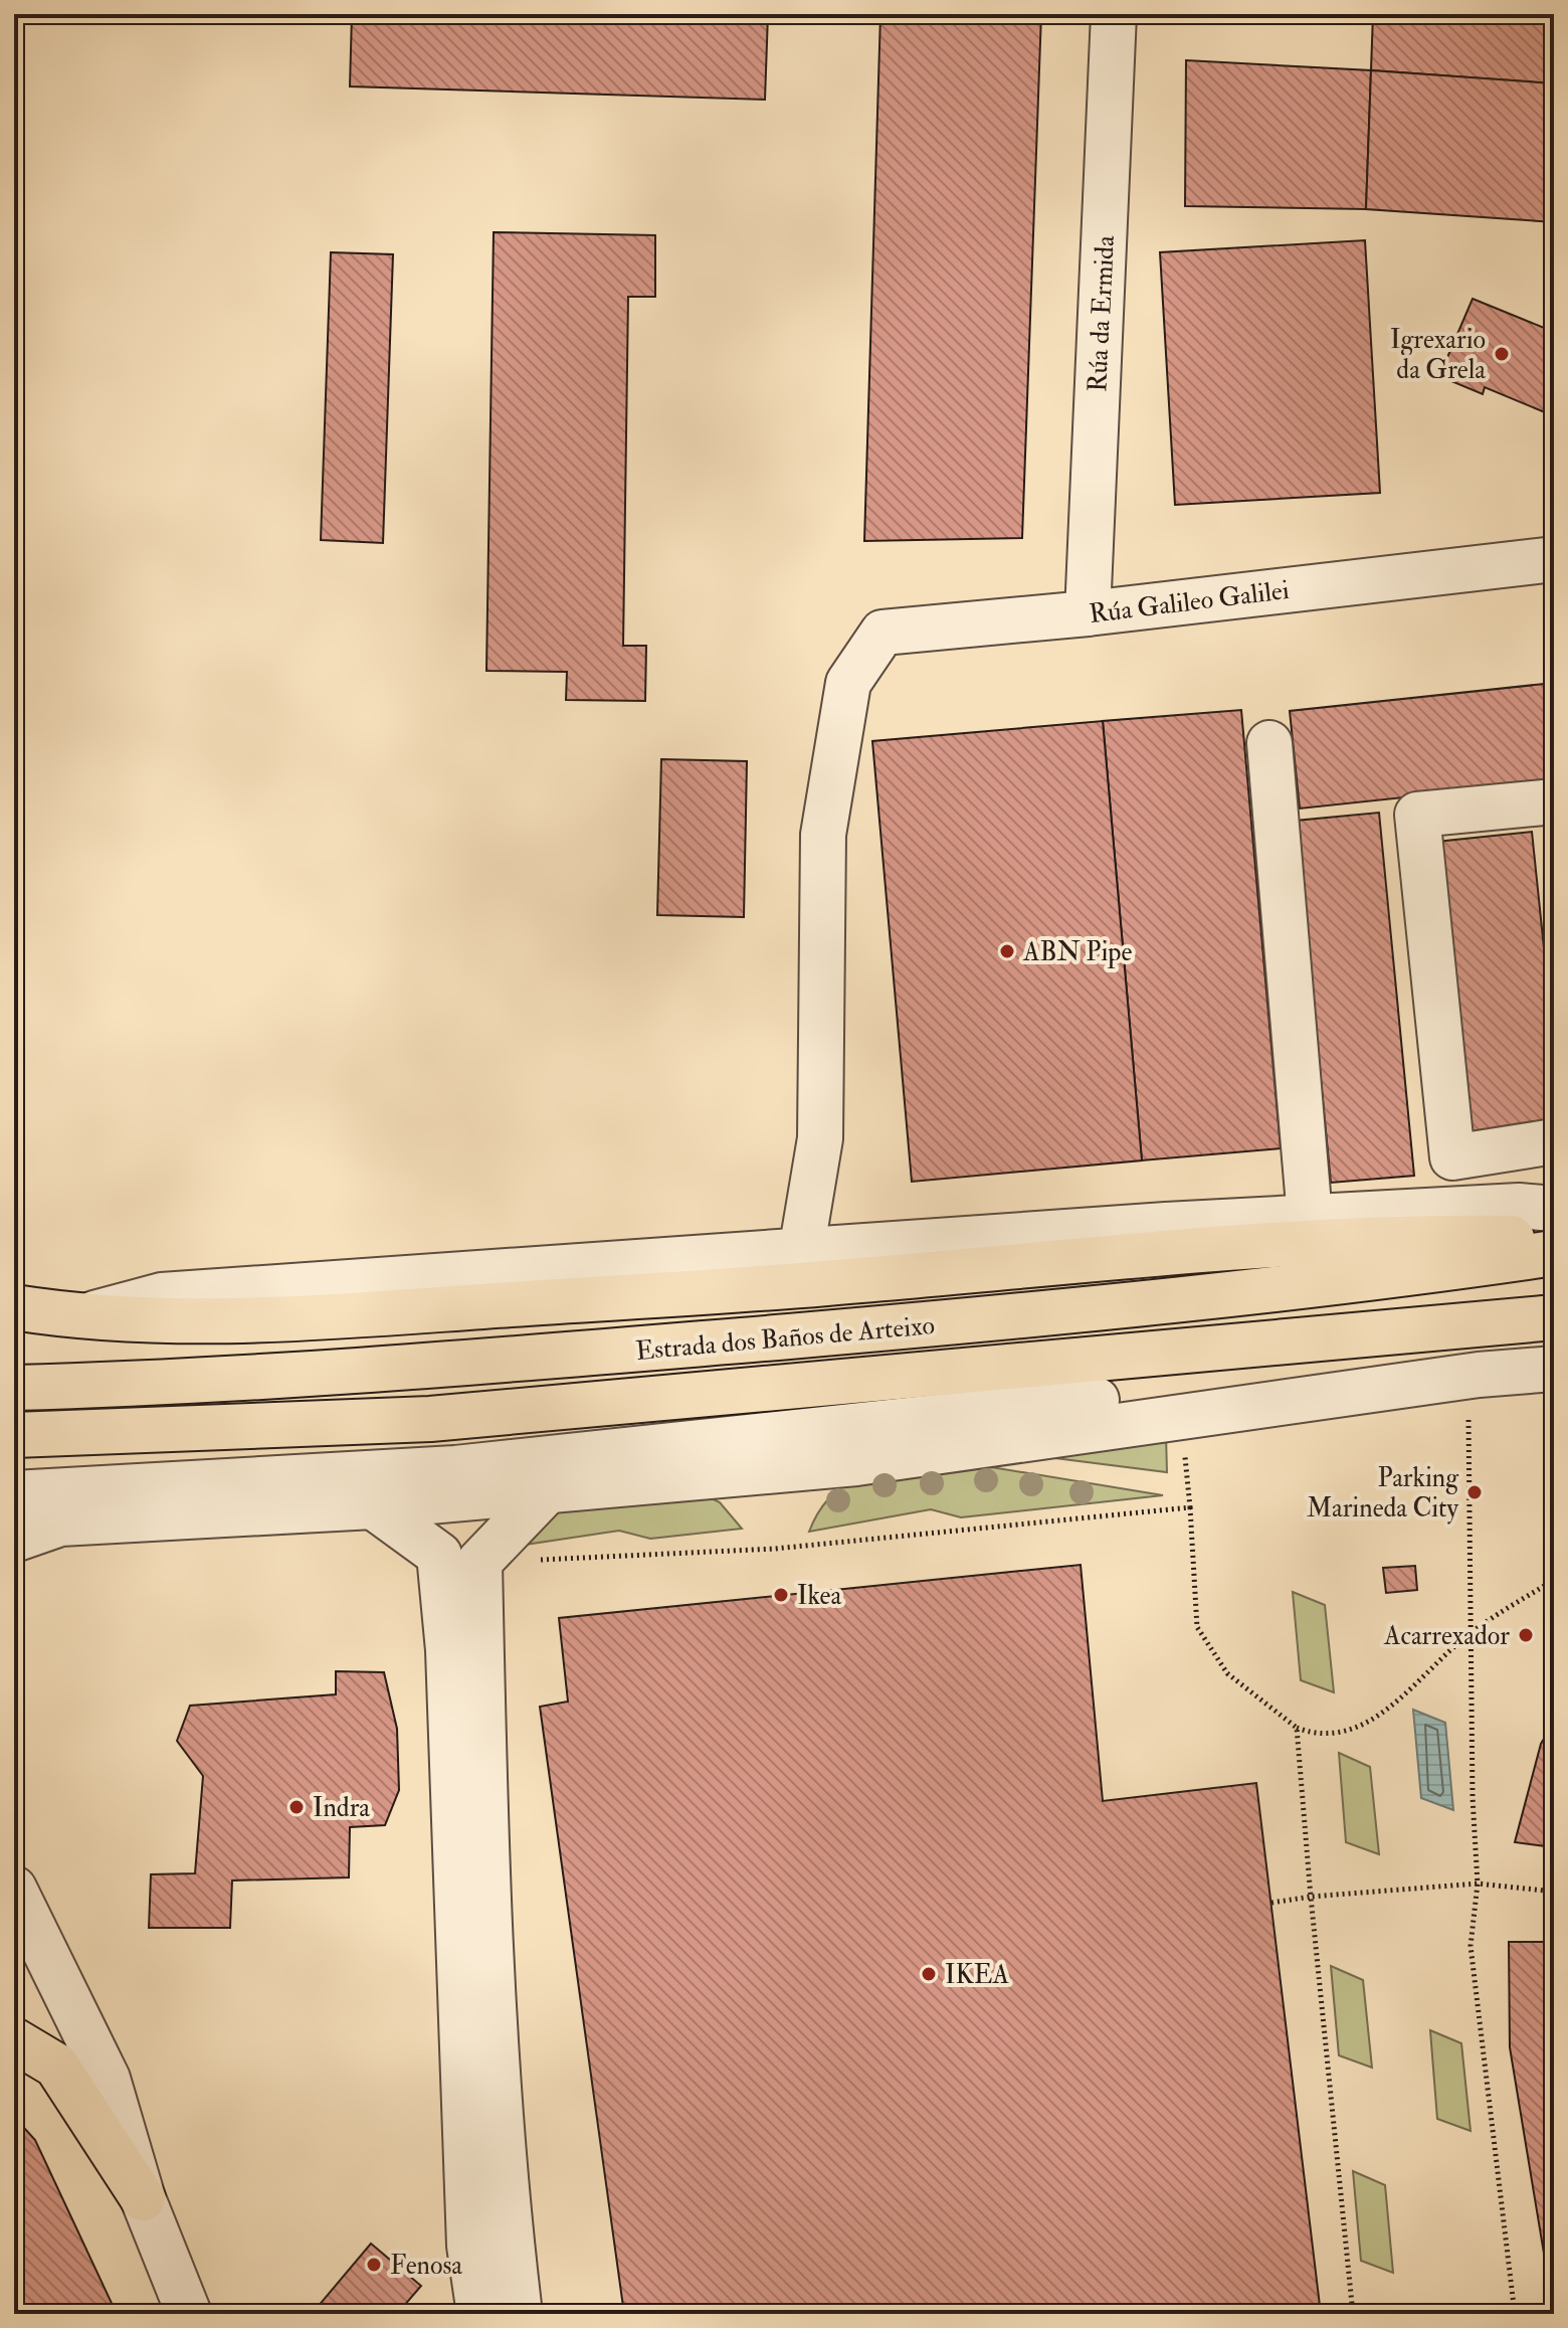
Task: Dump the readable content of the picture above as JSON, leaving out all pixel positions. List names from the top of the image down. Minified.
{"streets":{"main road":["Estrada dos Baños de Arteixo"],"street":["Rúa da Ermida","Rúa Galileo Galilei"]},"crossings":[["Rúa da Ermida","Rúa Galileo Galilei"]],"places":["Igrexario da Grela","ABN Pipe","Parking Marineda City","Ikea","Acarrexador","Indra","IKEA","Fenosa"]}
